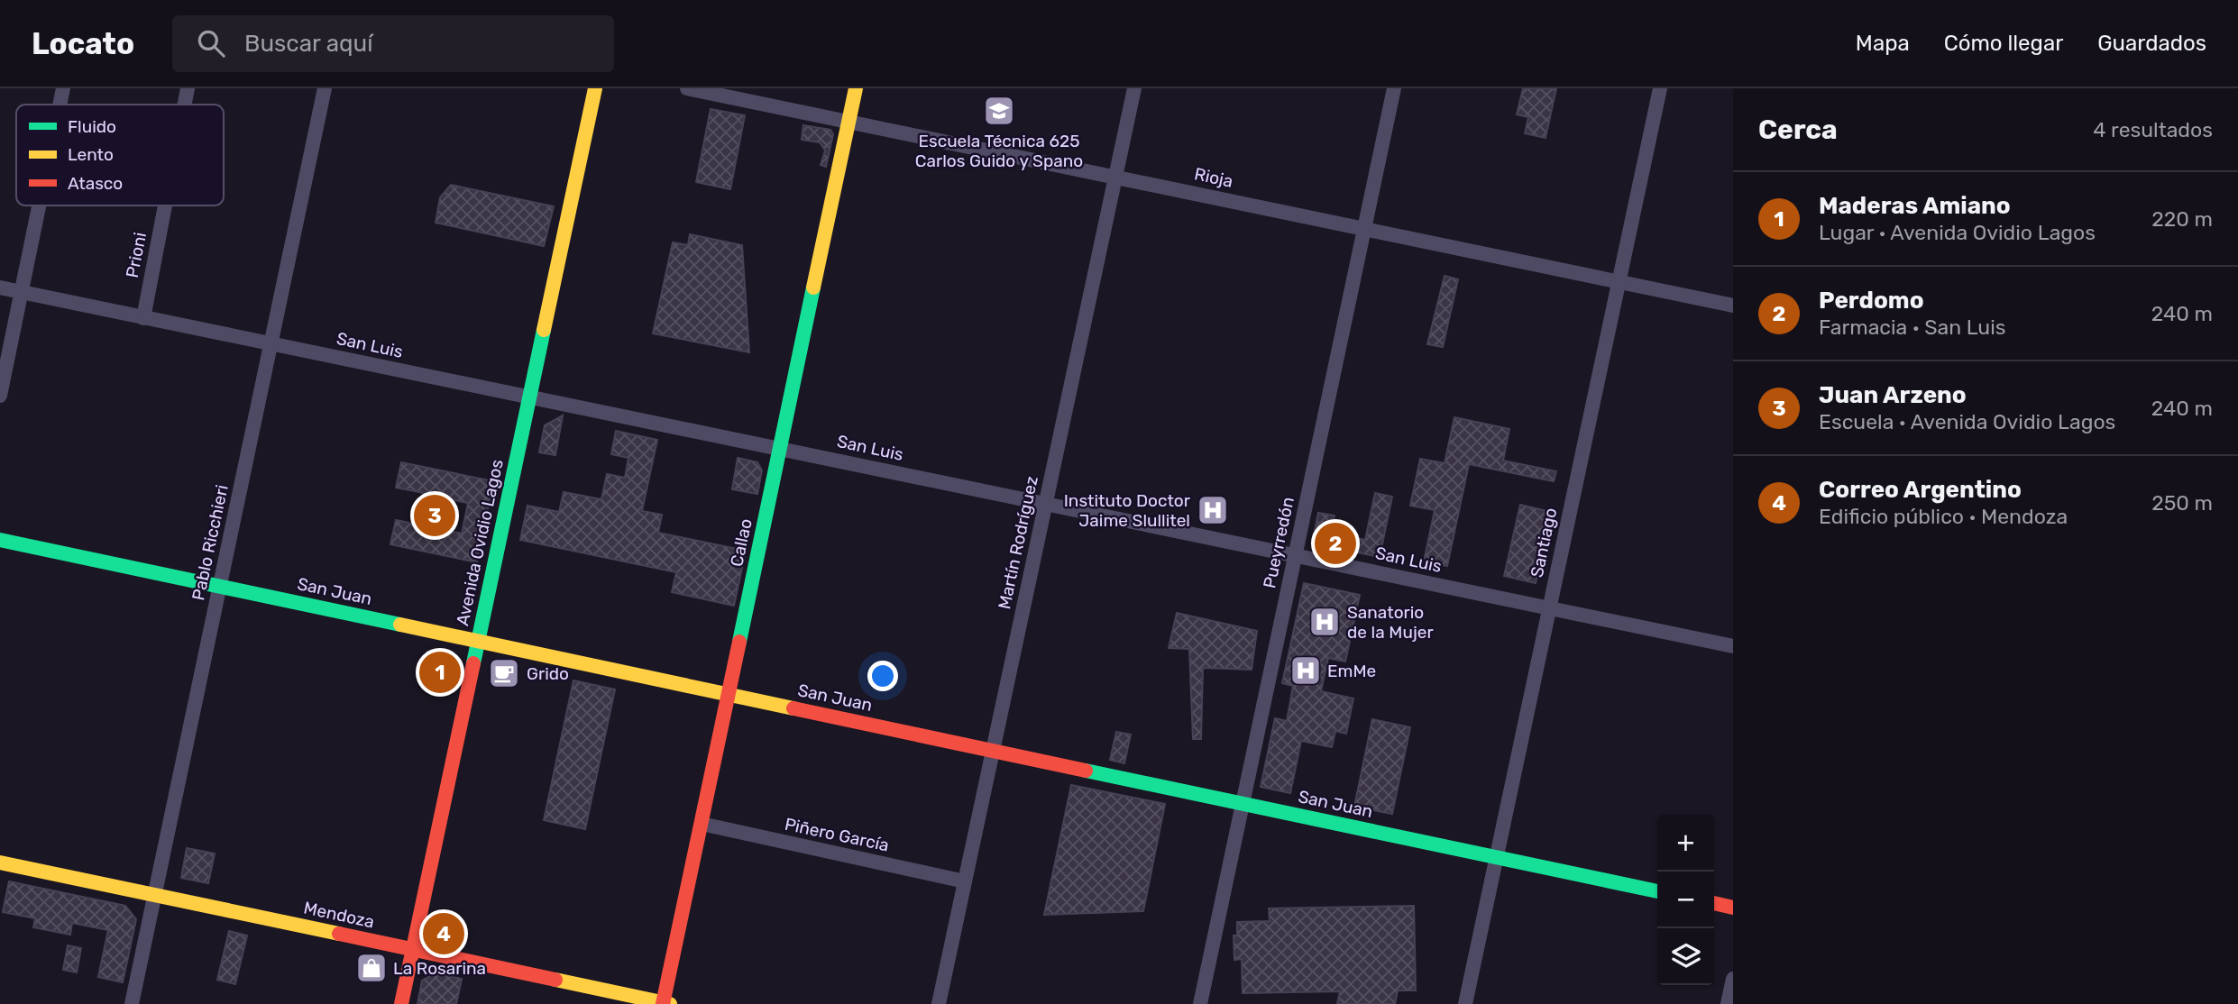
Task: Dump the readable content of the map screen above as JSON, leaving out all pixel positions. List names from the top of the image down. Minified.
{"streets":{"main road":["Avenida Ovidio Lagos","Callao","San Juan","Mendoza"],"street":["Rioja","Prioni","San Luis","Pablo Ricchieri","Martín Rodríguez","Pueyrredón","Santiago","Piñero García"]},"crossings":[["Rioja","Callao"],["Rioja","Martín Rodríguez"],["Rioja","Pueyrredón"],["Rioja","Santiago"],["Prioni","San Luis"],["San Luis","Pablo Ricchieri"],["San Luis","Avenida Ovidio Lagos"],["San Luis","Callao"],["San Luis","Martín Rodríguez"],["San Luis","Pueyrredón"],["San Luis","Santiago"],["Pablo Ricchieri","San Juan"],["Pablo Ricchieri","Mendoza"],["Avenida Ovidio Lagos","San Juan"],["Avenida Ovidio Lagos","Mendoza"],["Callao","San Juan"],["Callao","Piñero García"],["Callao","Mendoza"],["Martín Rodríguez","San Juan"],["Martín Rodríguez","Piñero García"],["Pueyrredón","San Juan"],["Santiago","San Juan"]],"places":{"school or university":["Escuela Técnica 625 Carlos Guido y Spano"],"hospital":["Instituto Doctor Jaime Slullitel","Sanatorio de la Mujer","EmMe"],"cafe":["Grido"],"shop":["La Rosarina"]},"legend":["Fluido","Lento","Atasco"],"page":{"header":"Locato","search":"Buscar aquí","nav":["Mapa","Cómo llegar","Guardados"],"heading":["Cerca","4 resultados"],"list":[{"mark":"1","name":"Maderas Amiano","note":"Lugar · Avenida Ovidio Lagos","value":"220 m"},{"mark":"2","name":"Perdomo","note":"Farmacia · San Luis","value":"240 m"},{"mark":"3","name":"Juan Arzeno","note":"Escuela · Avenida Ovidio Lagos","value":"240 m"},{"mark":"4","name":"Correo Argentino","note":"Edificio público · Mendoza","value":"250 m"}],"pins":["3","2","1","4"],"map_buttons":["+","−"]}}
